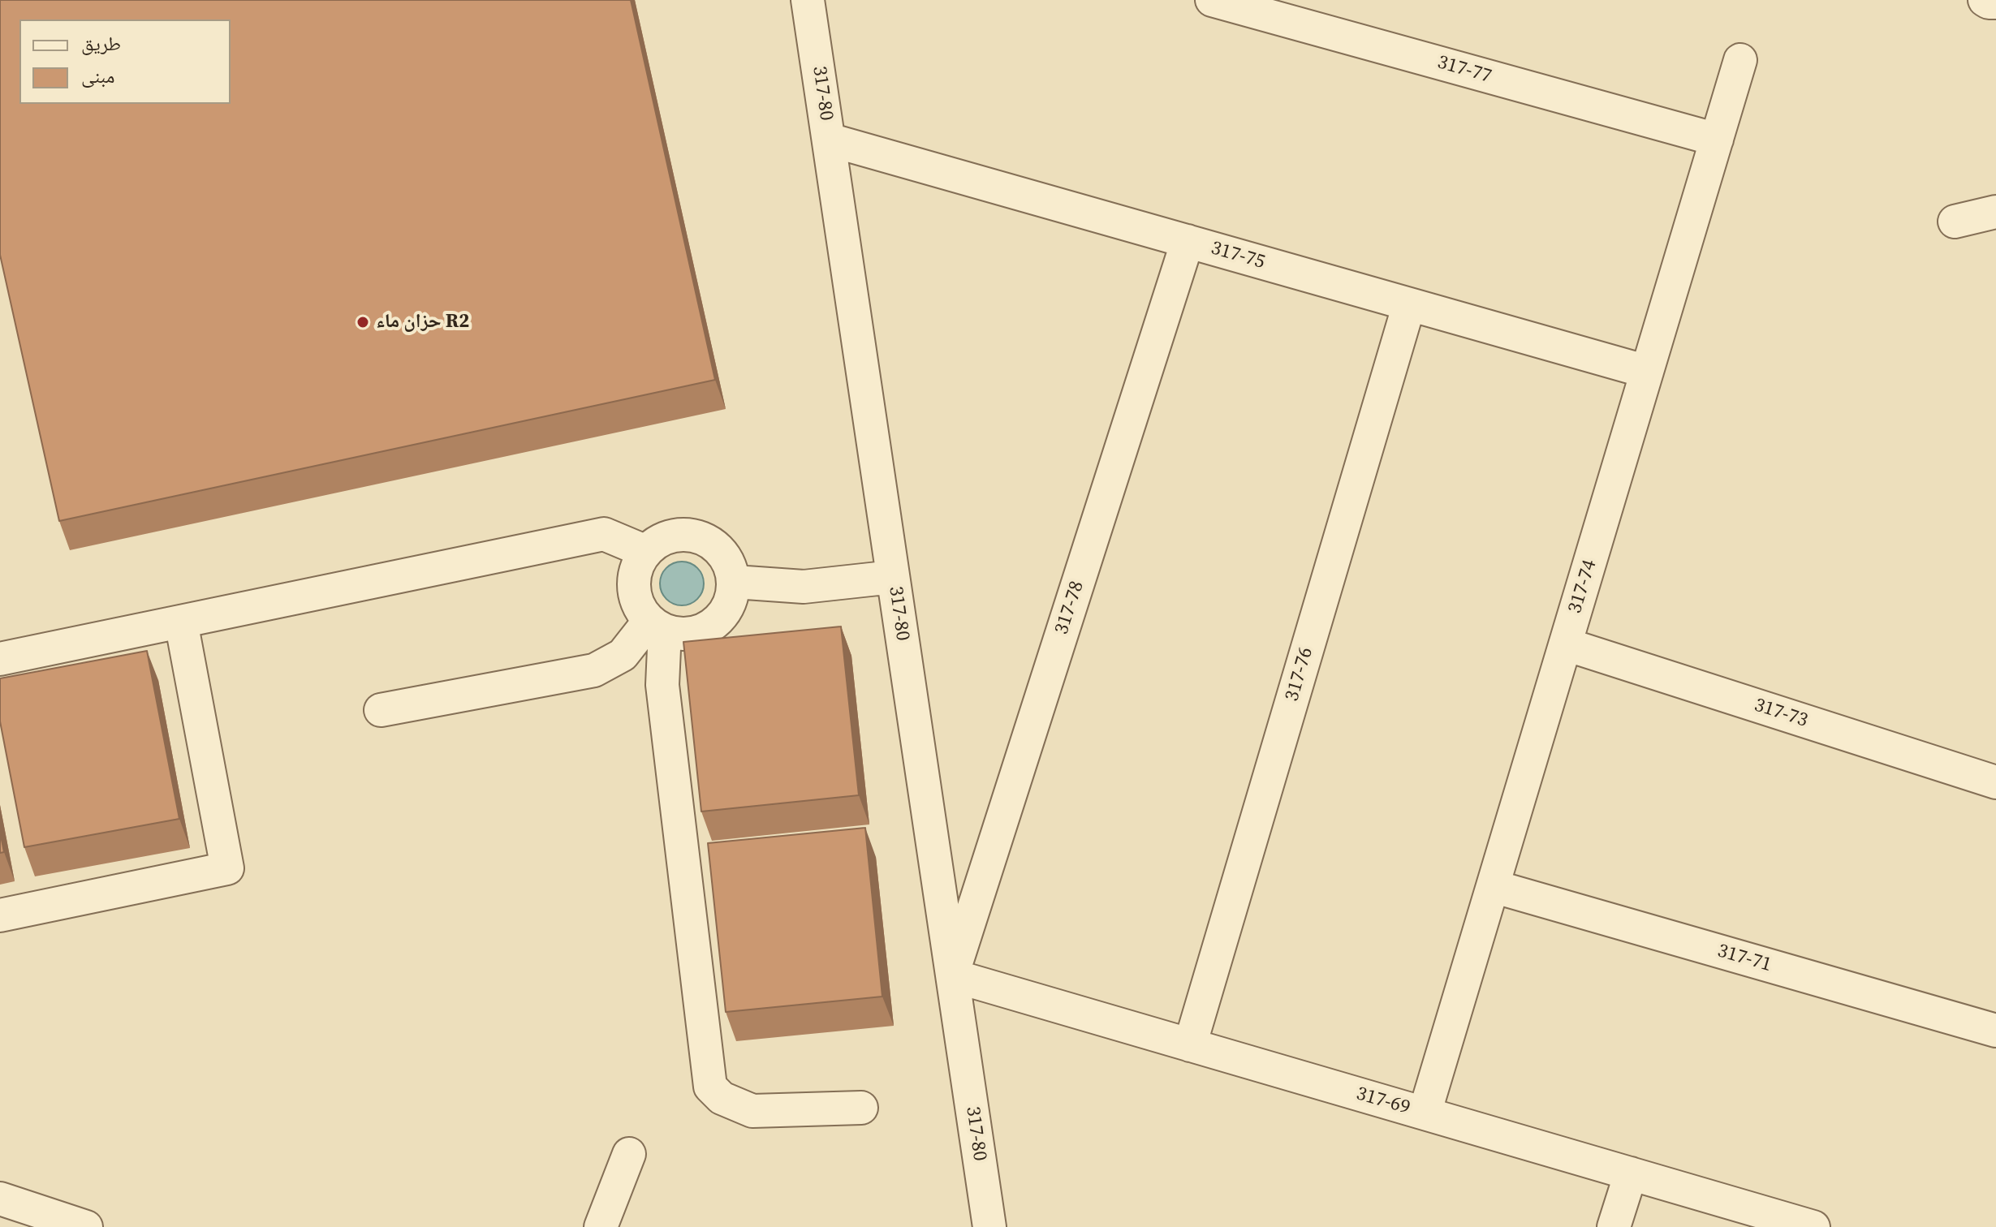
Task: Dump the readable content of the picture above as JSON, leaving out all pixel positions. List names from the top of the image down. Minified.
{"streets":{"street":["317-77","317-80","317-75","317-74","317-78","317-76","317-73","317-71","317-69"]},"crossings":[["317-77","317-74"],["317-80","317-75"],["317-80","317-78"],["317-80","317-69"],["317-75","317-74"],["317-75","317-78"],["317-75","317-76"],["317-74","317-73"],["317-74","317-71"],["317-74","317-69"],["317-78","317-69"],["317-76","317-69"]],"places":["حزان ماء R2"],"legend":["طريق","مبنى"]}
